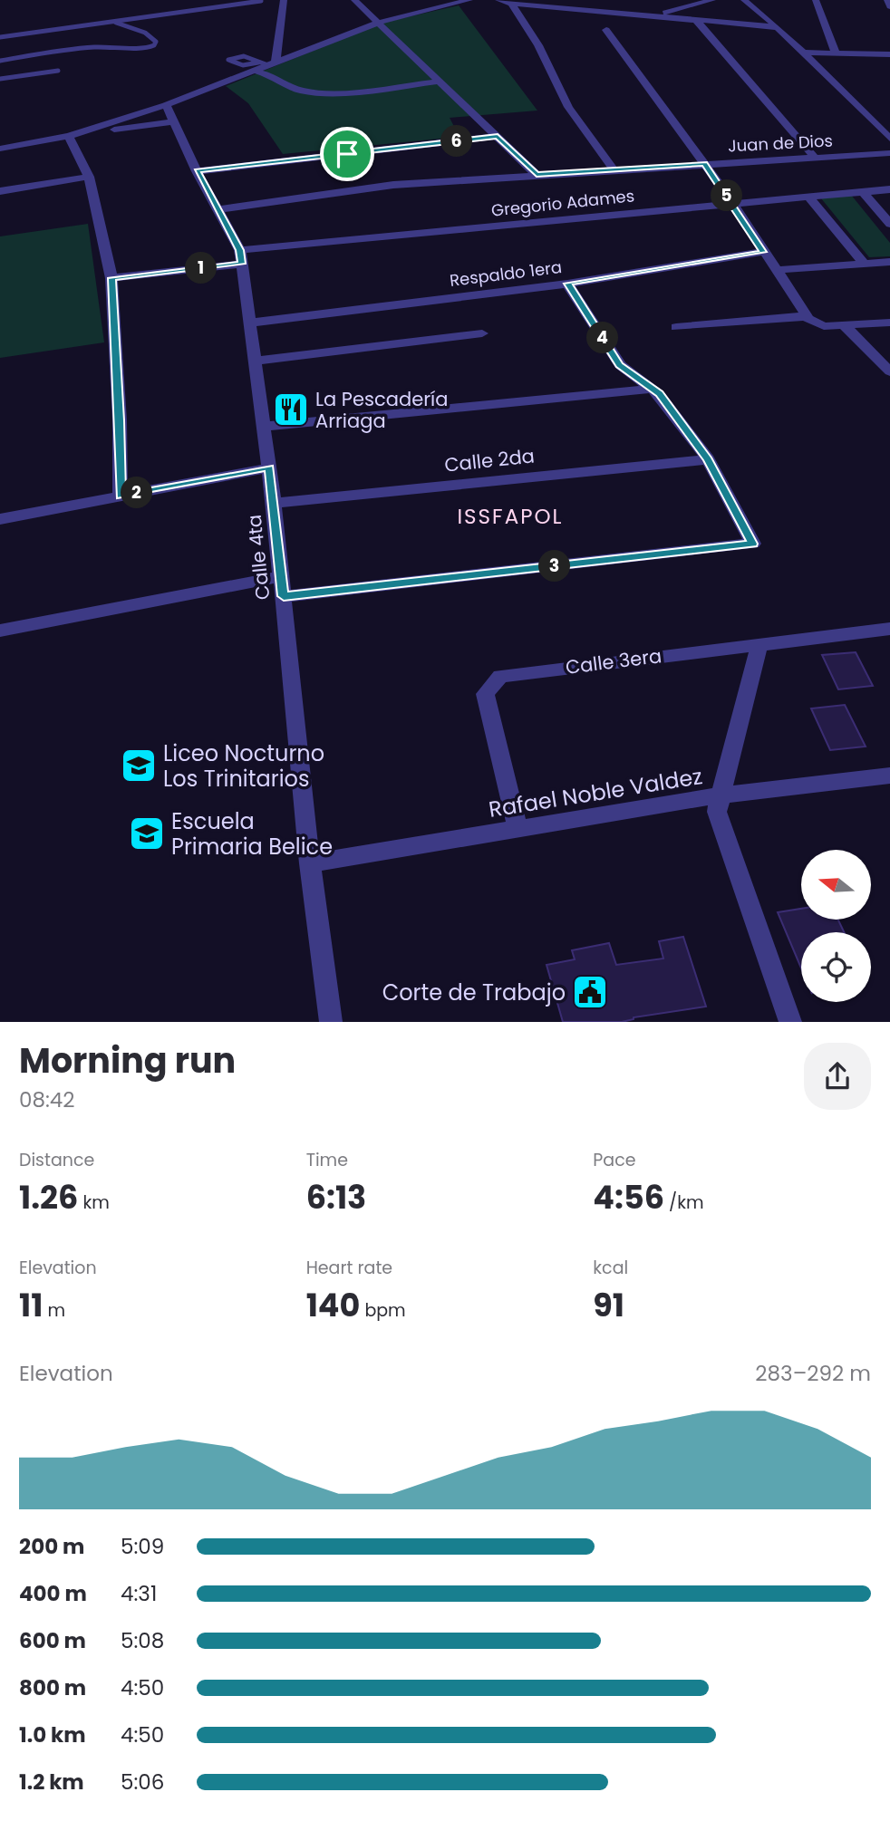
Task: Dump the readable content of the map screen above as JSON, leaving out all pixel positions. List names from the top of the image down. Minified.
{"streets":{"street":["Juan de Dios","Gregorio Adames","Respaldo 1era","Calle 2da","Calle 4ta","Calle 3era","Rafael Noble Valdez"]},"crossings":[["Juan de Dios","Calle 4ta"],["Gregorio Adames","Calle 4ta"],["Respaldo 1era","Calle 4ta"],["Calle 2da","Calle 4ta"],["Calle 4ta","Rafael Noble Valdez"],["Calle 3era","Rafael Noble Valdez"]],"districts":["ISSFAPOL"],"places":{"restaurant":["La Pescadería Arriaga"],"school or university":["Liceo Nocturno Los Trinitarios","Escuela Primaria Belice"],"public building":["Corte de Trabajo"]},"north":"left","page":{"pins":["6","5","1","4","2","3"],"heading":["Morning run","08:42"],"stats":[["Distance","1.26 km"],["Time","6:13"],["Pace","4:56 /km"],["Elevation","11 m"],["Heart rate","140 bpm"],["kcal","91"]],"chart":["Elevation","283–292 m"],"list":[{"name":"200 m","note":"5:09"},{"name":"400 m","note":"4:31"},{"name":"600 m","note":"5:08"},{"name":"800 m","note":"4:50"},{"name":"1.0 km","note":"4:50"},{"name":"1.2 km","note":"5:06"}]}}
